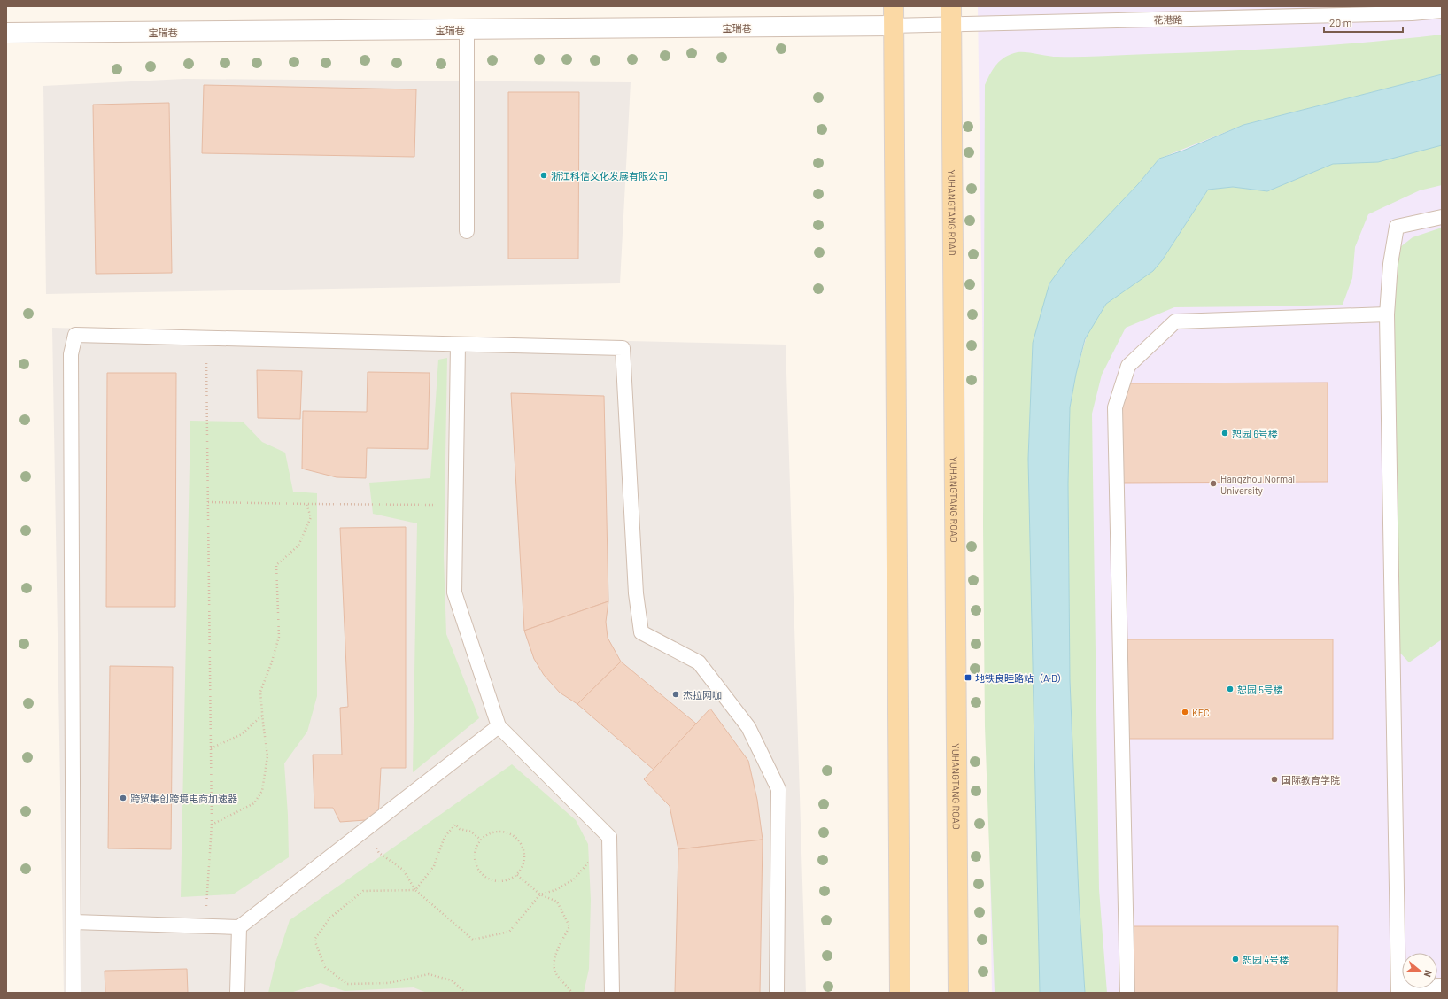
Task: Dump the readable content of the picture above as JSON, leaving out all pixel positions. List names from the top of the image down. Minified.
{"streets":{"main road":["YUHANGTANG ROAD"],"street":["宝瑞巷"],"lane":["花港路"]},"crossings":[["花港路","宝瑞巷"],["花港路","YUHANGTANG ROAD"]],"places":{"other":["浙江科信文化发展有限公司","恕园 6号楼","Hangzhou Normal University","恕园 5号楼","杰拉网咖","KFC","国际教育学院","跨贸集创跨境电商加速器","恕园 4号楼"],"transit":["地铁良睦路站（A·D）"]},"scale_bar":"20 m","north":"right"}
